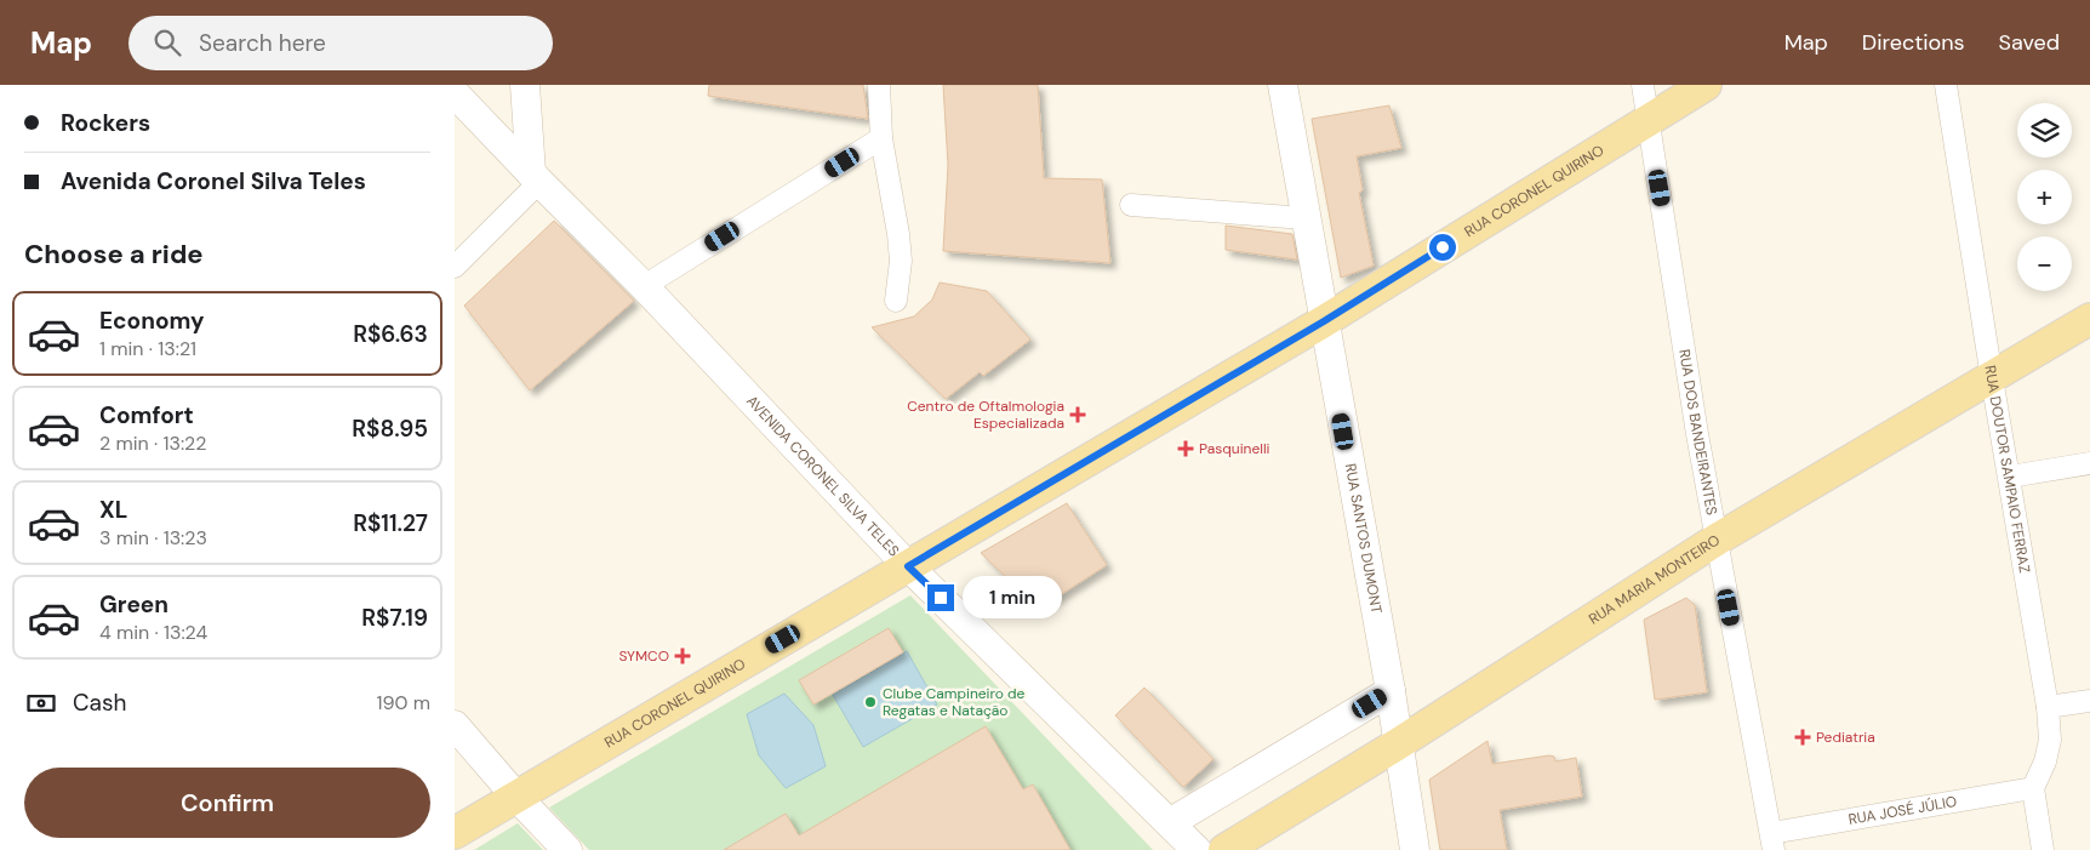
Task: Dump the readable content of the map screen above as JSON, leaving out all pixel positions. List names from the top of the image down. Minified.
{"streets":{"main road":["RUA CORONEL QUIRINO","AVENIDA CORONEL SILVA TELES","RUA SANTOS DUMONT","RUA MARIA MONTEIRO"],"street":["RUA DOS BANDEIRANTES","RUA DOUTOR SAMPAIO FERRAZ","RUA JOSÉ JÚLIO"]},"crossings":[["RUA CORONEL QUIRINO","RUA DOS BANDEIRANTES"],["RUA CORONEL QUIRINO","AVENIDA CORONEL SILVA TELES"],["RUA CORONEL QUIRINO","RUA SANTOS DUMONT"],["RUA DOS BANDEIRANTES","RUA MARIA MONTEIRO"],["RUA DOS BANDEIRANTES","RUA JOSÉ JÚLIO"],["RUA DOUTOR SAMPAIO FERRAZ","RUA MARIA MONTEIRO"],["RUA DOUTOR SAMPAIO FERRAZ","RUA JOSÉ JÚLIO"],["RUA SANTOS DUMONT","RUA MARIA MONTEIRO"]],"places":{"health":["Centro de Oftalmologia Especializada","Pasquinelli","SYMCO","Pediatria"],"other":["Clube Campineiro de Regatas e Natação"]},"page":{"header":"Map","search":"Search here","nav":["Map","Directions","Saved"],"banner":["Rockers","Avenida Coronel Silva Teles"],"map_buttons":["+","−"],"heading":"Choose a ride","list":[{"name":"Economy","note":"1 min · 13:21","value":"R$6.63"},{"name":"Comfort","note":"2 min · 13:22","value":"R$8.95"},{"name":"XL","note":"3 min · 13:23","value":"R$11.27"},{"name":"Green","note":"4 min · 13:24","value":"R$7.19"}],"bubble":"1 min","pay":["Cash","190 m"],"buttons":"Confirm"}}
